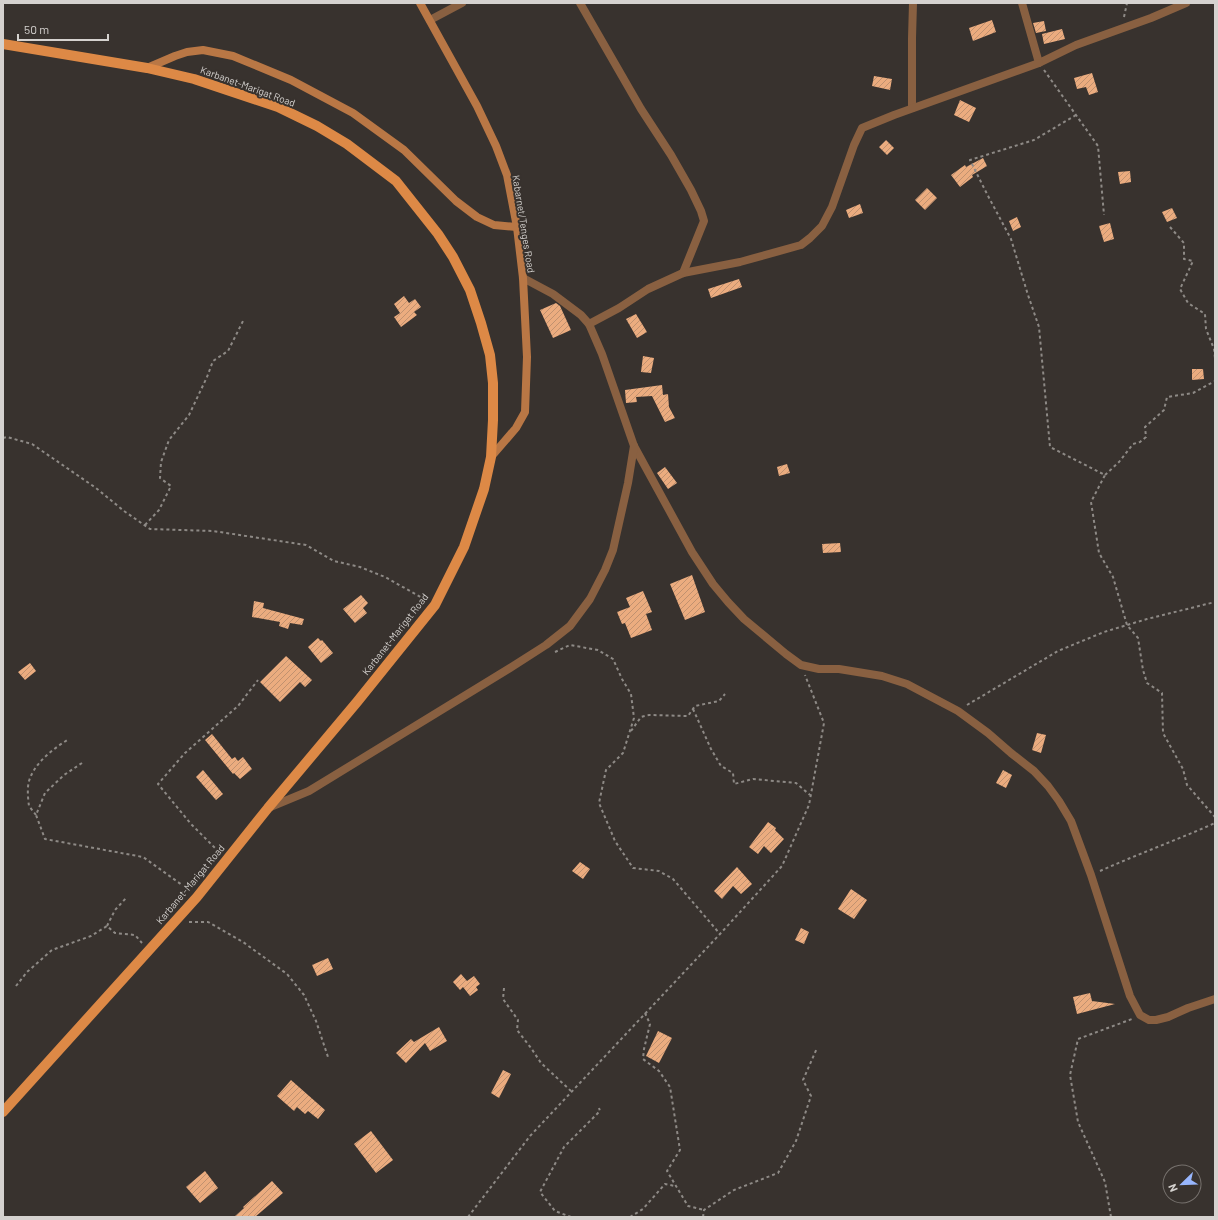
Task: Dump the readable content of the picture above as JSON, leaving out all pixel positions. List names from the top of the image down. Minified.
{"streets":{"main road":["Karbanet-Marigat Road"],"street":["Kabarnet/Tenges Road"]},"crossings":[["Karbanet-Marigat Road","Kabarnet/Tenges Road"]],"scale_bar":"50 m","north":"bottom left"}
